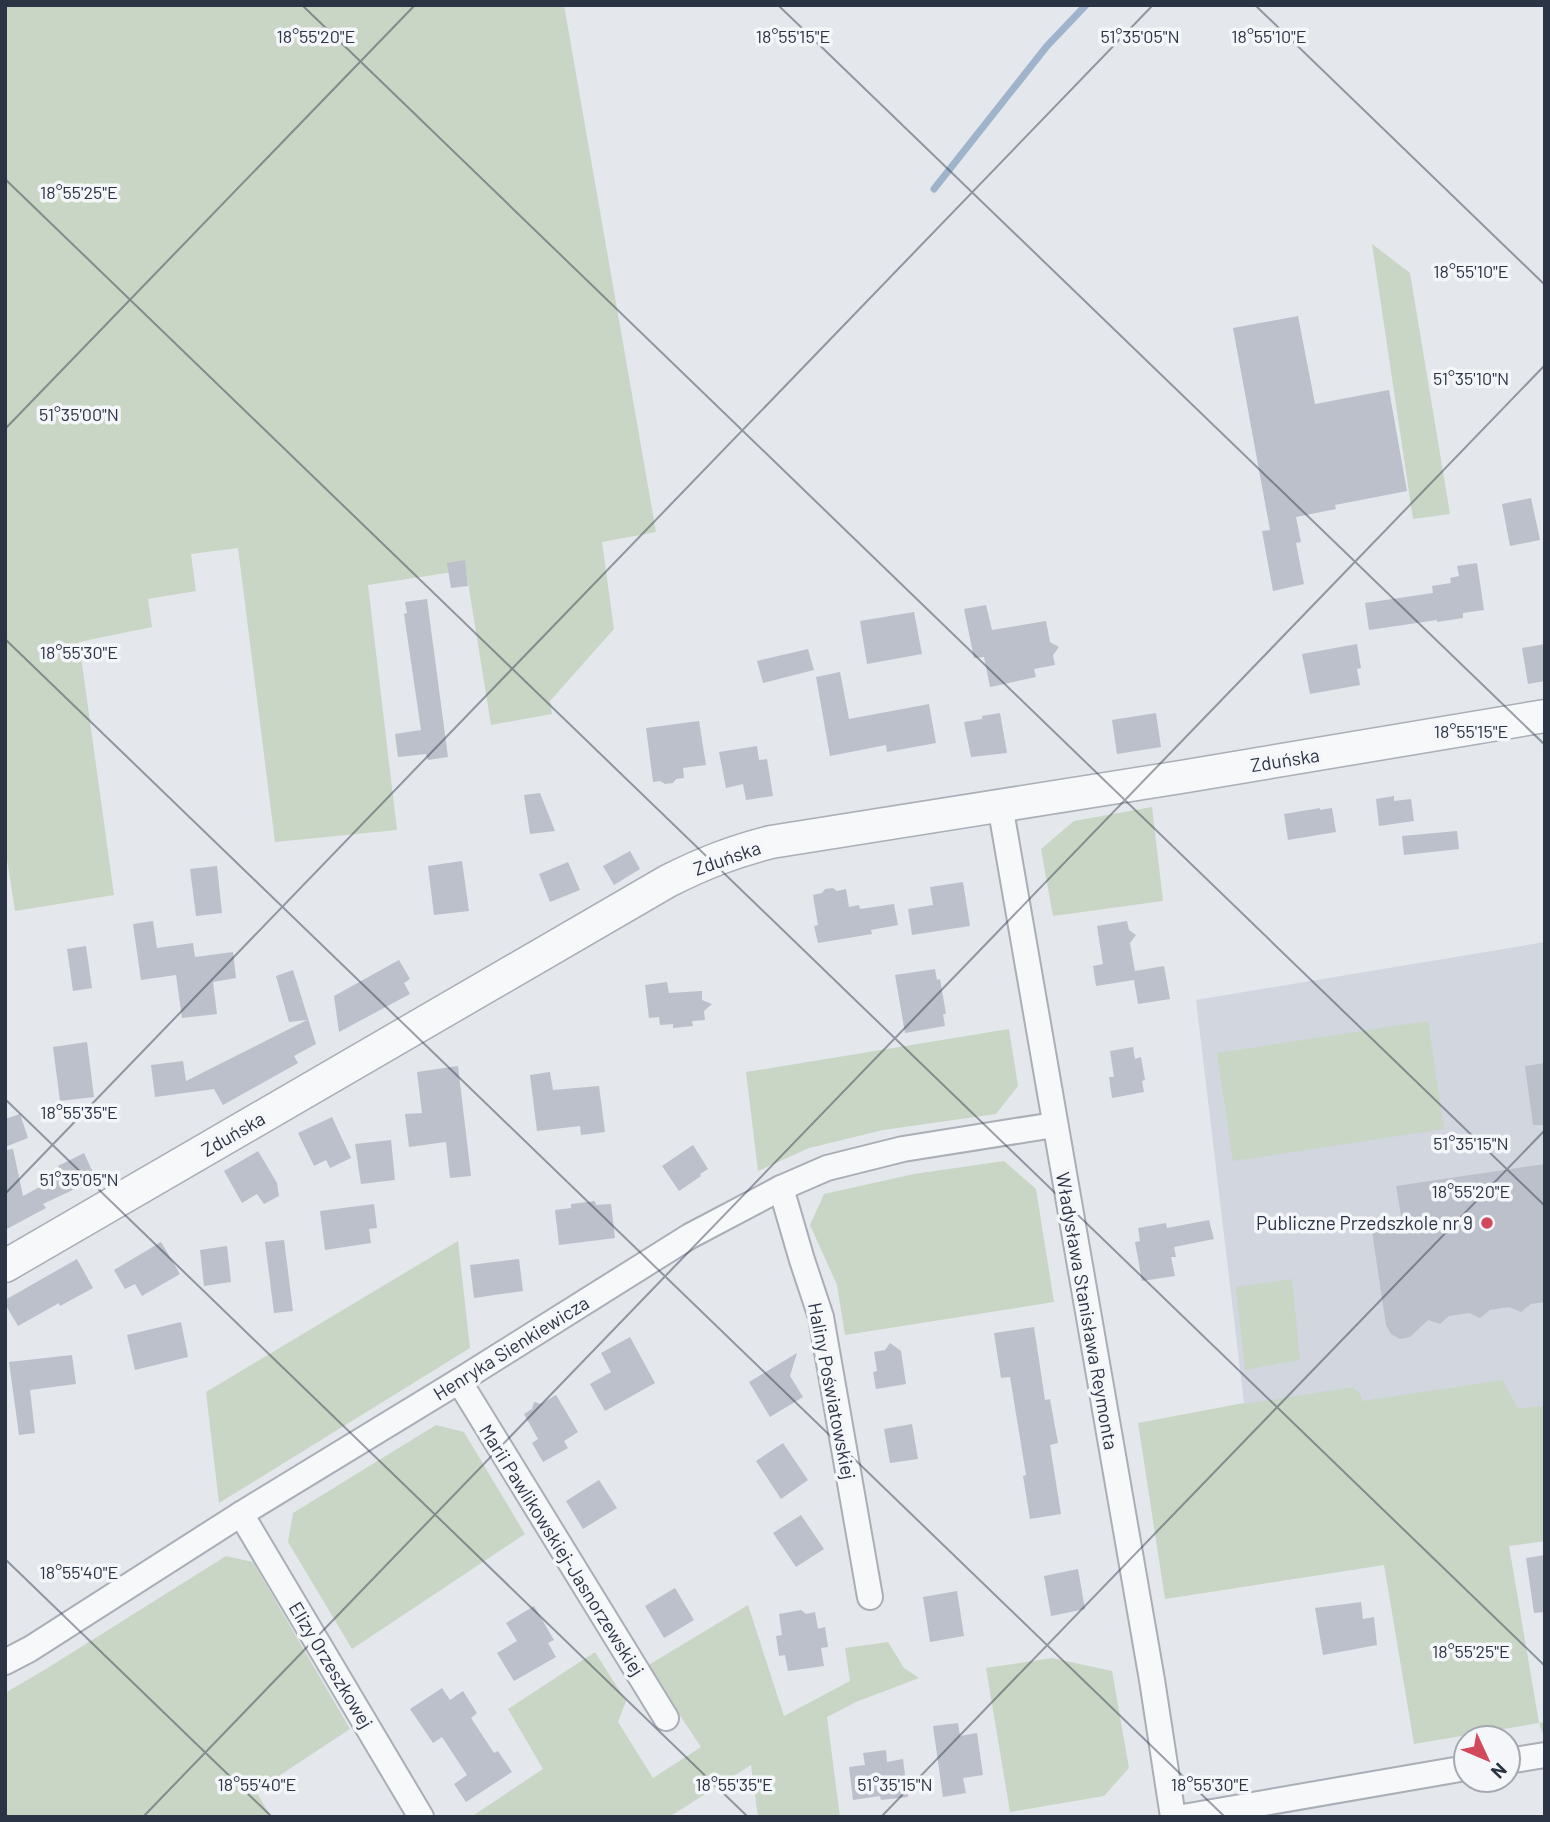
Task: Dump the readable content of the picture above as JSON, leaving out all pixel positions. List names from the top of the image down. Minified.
{"streets":{"street":["Zduńska","Władysława Stanisława Reymonta","Henryka Sienkiewicza","Haliny Poświatowskiej","Marii Pawlikowskiej-Jasnorzewskiej","Elizy Orzeszkowej"]},"crossings":[["Zduńska","Władysława Stanisława Reymonta"],["Władysława Stanisława Reymonta","Henryka Sienkiewicza"],["Henryka Sienkiewicza","Haliny Poświatowskiej"],["Henryka Sienkiewicza","Marii Pawlikowskiej-Jasnorzewskiej"],["Henryka Sienkiewicza","Elizy Orzeszkowej"]],"places":["Publiczne Przedszkole nr 9"],"north":"bottom right","coordinates":["18°55'15\"E","18°55'20\"E","18°55'10\"E","51°35'05\"N","18°55'25\"E","51°35'10\"N","51°35'00\"N","18°55'30\"E","18°55'35\"E","51°35'15\"N","18°55'40\"E"]}
